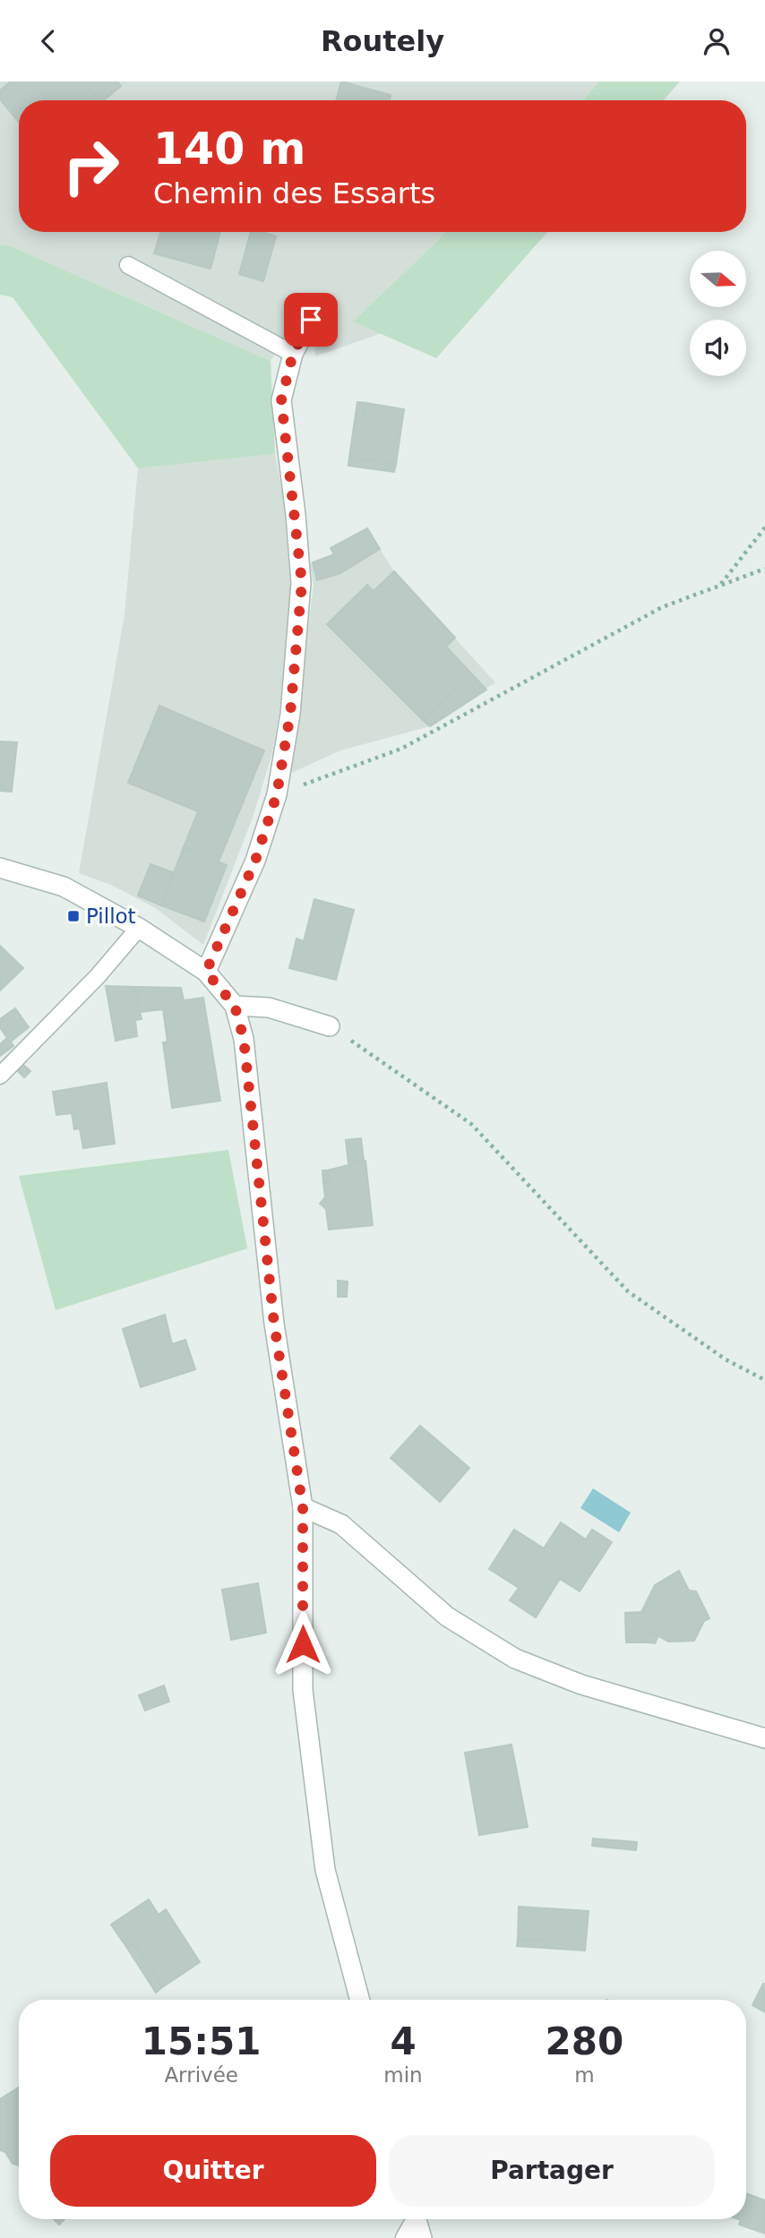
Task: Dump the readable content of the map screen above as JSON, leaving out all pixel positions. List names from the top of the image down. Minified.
{"places":{"transit":["Pillot"]},"north":"right","page":{"header":"Routely","turn":["140 m","Chemin des Essarts"],"eta":["15:51","Arrivée","4","min","280","m"],"buttons":["Quitter","Partager"]}}
